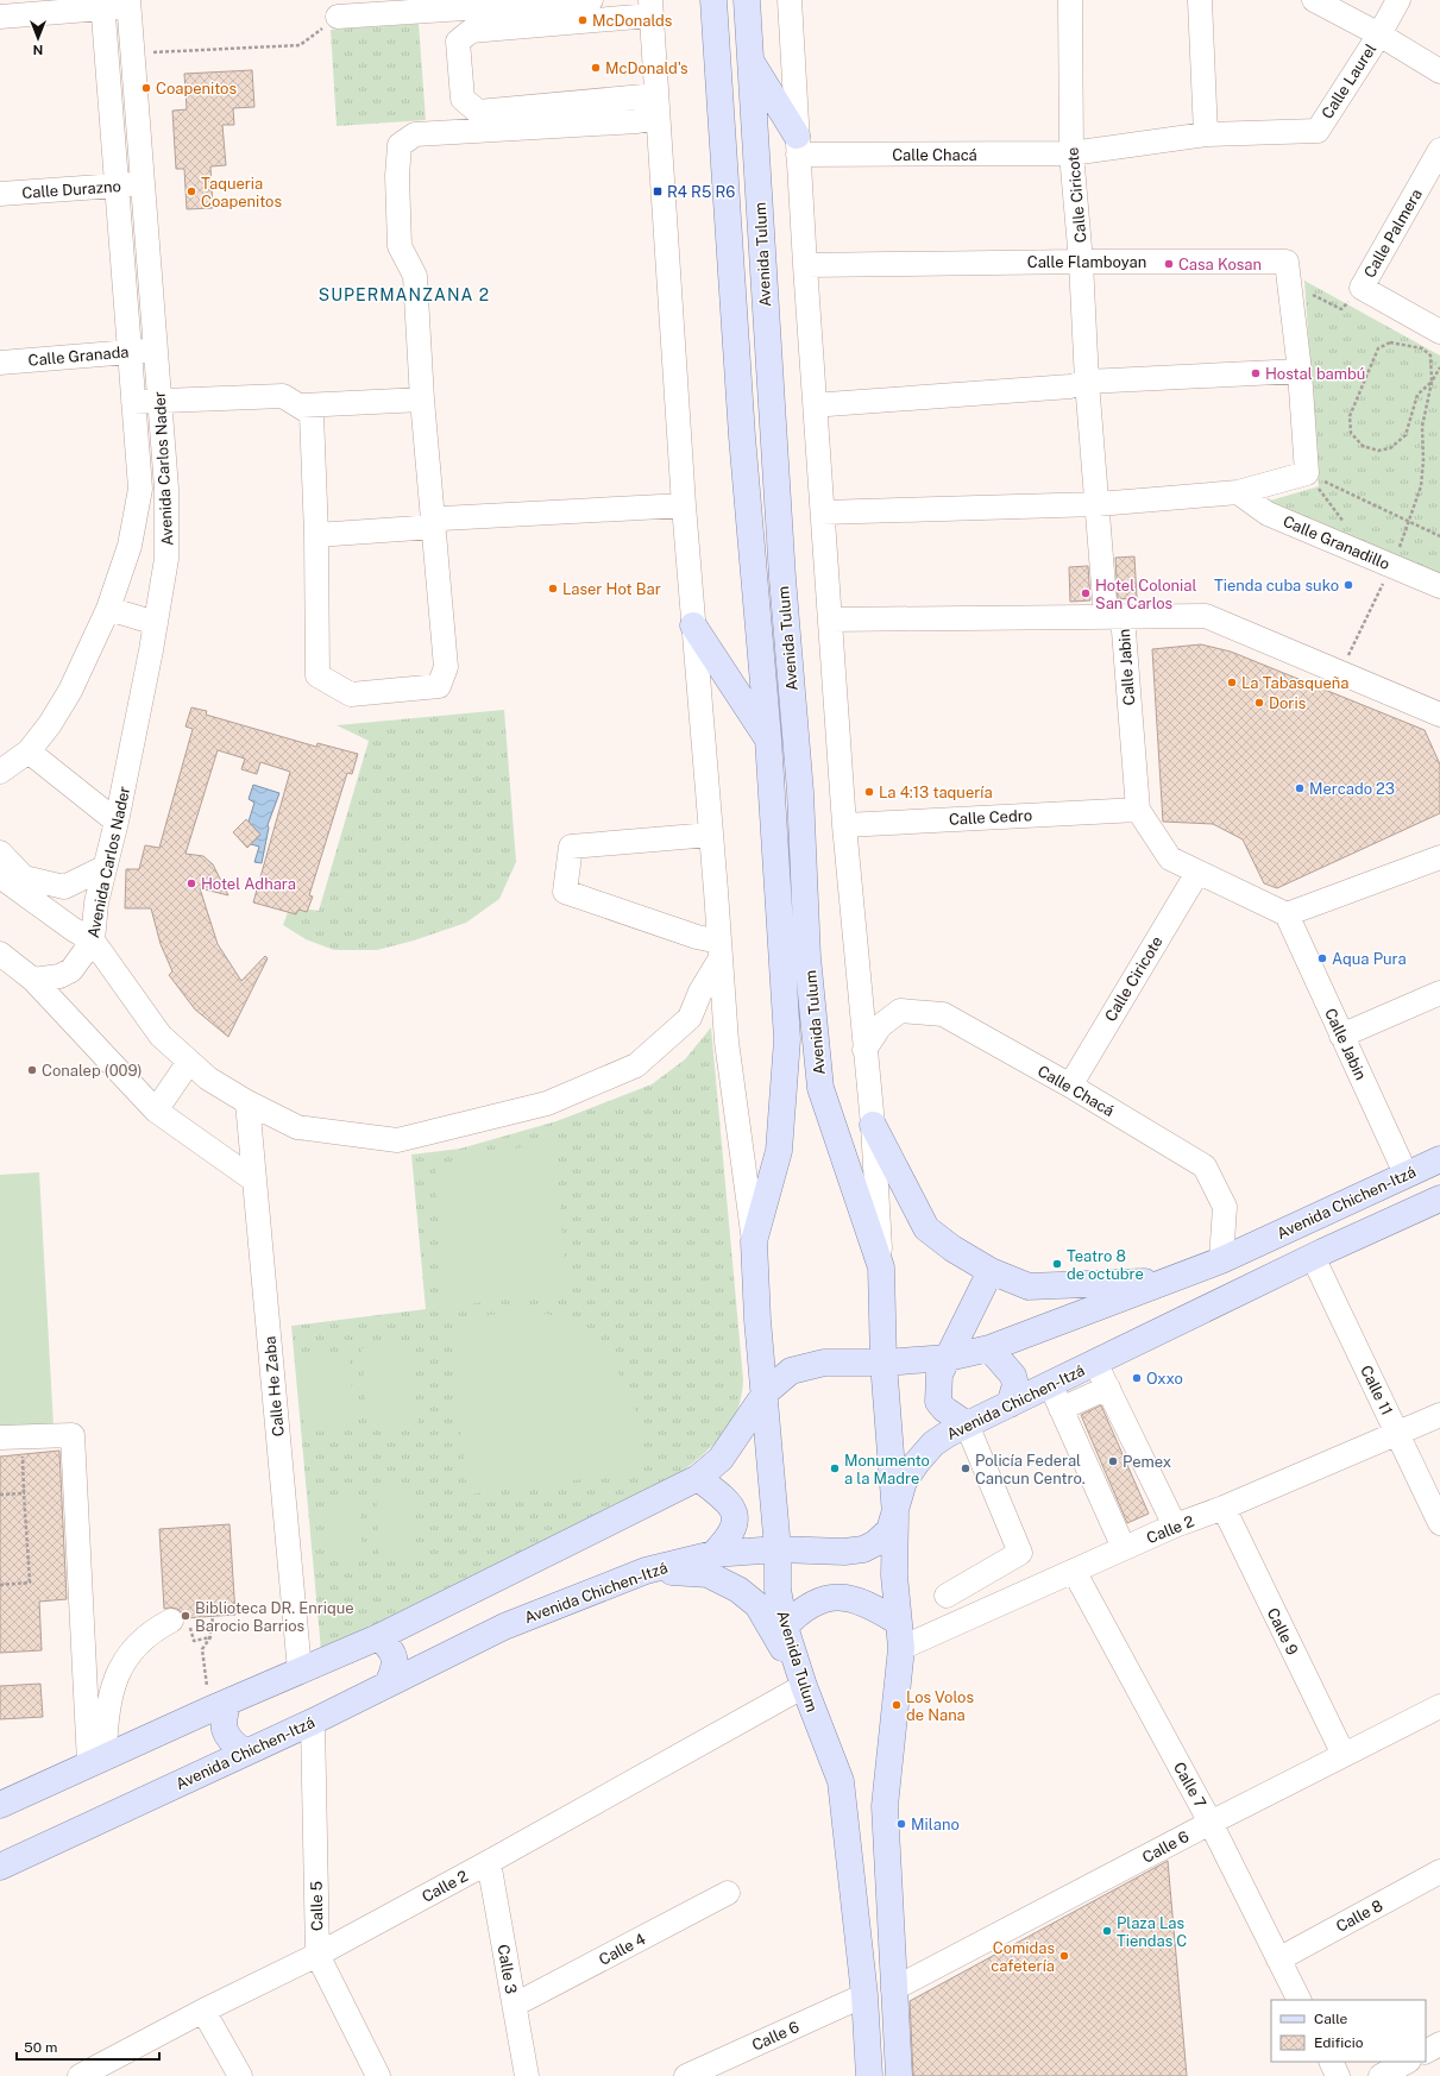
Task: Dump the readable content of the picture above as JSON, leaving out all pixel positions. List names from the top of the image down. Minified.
{"streets":{"main road":["Avenida Tulum","Avenida Chichen-Itzá"],"street":["Calle Laurel","Calle Chacá","Calle Durazno","Calle Ciricote","Calle Palmera","Calle Flamboyan","Calle Granada","Avenida Carlos Nader","Calle Granadillo","Calle Jabin","Calle Cedro","Calle He Zaba","Calle 11","Calle 2","Calle 9","Calle 7","Calle 6","Calle 5","Calle 8","Calle 4","Calle 3"]},"crossings":[["Calle Laurel","Calle Chacá"],["Calle Laurel","Calle Ciricote"],["Calle Chacá","Calle Ciricote"],["Calle Chacá","Avenida Tulum"],["Calle Chacá","Avenida Chichen-Itzá"],["Calle Durazno","Avenida Carlos Nader"],["Calle Ciricote","Calle Flamboyan"],["Calle Ciricote","Calle Jabin"],["Avenida Tulum","Calle Flamboyan"],["Avenida Tulum","Calle Cedro"],["Avenida Tulum","Avenida Chichen-Itzá"],["Avenida Tulum","Calle 2"],["Avenida Tulum","Calle 6"],["Calle Granada","Avenida Carlos Nader"],["Calle Jabin","Calle Cedro"],["Calle Jabin","Avenida Chichen-Itzá"],["Avenida Chichen-Itzá","Calle He Zaba"],["Avenida Chichen-Itzá","Calle 11"],["Avenida Chichen-Itzá","Calle 5"],["Calle 11","Calle 2"],["Calle 2","Calle 9"],["Calle 2","Calle 7"],["Calle 2","Calle 5"],["Calle 2","Calle 3"],["Calle 9","Calle 6"],["Calle 7","Calle 6"],["Calle 7","Calle 8"],["Calle 4","Calle 3"]],"districts":["SUPERMANZANA 2"],"places":{"other":["McDonalds","McDonald's","Coapenitos","Taqueria Coapenitos","Casa Kosan","Hostal bambú","Tienda cuba suko","Laser Hot Bar","Hotel Colonial San Carlos","La Tabasqueña","Doris","Mercado 23","La 4:13 taquería","Hotel Adhara","Aqua Pura","Conalep (009)","Teatro 8 de octubre","Oxxo","Pemex","Monumento a la Madre","Policía Federal Cancun Centro.","Biblioteca DR. Enrique Barocio Barrios","Los Volos de Nana","Milano","Plaza Las Tiendas C","Comidas cafetería"],"transit":["R4 R5 R6"]},"legend":["Calle","Edificio"],"scale_bar":"50 m","north":"bottom"}
